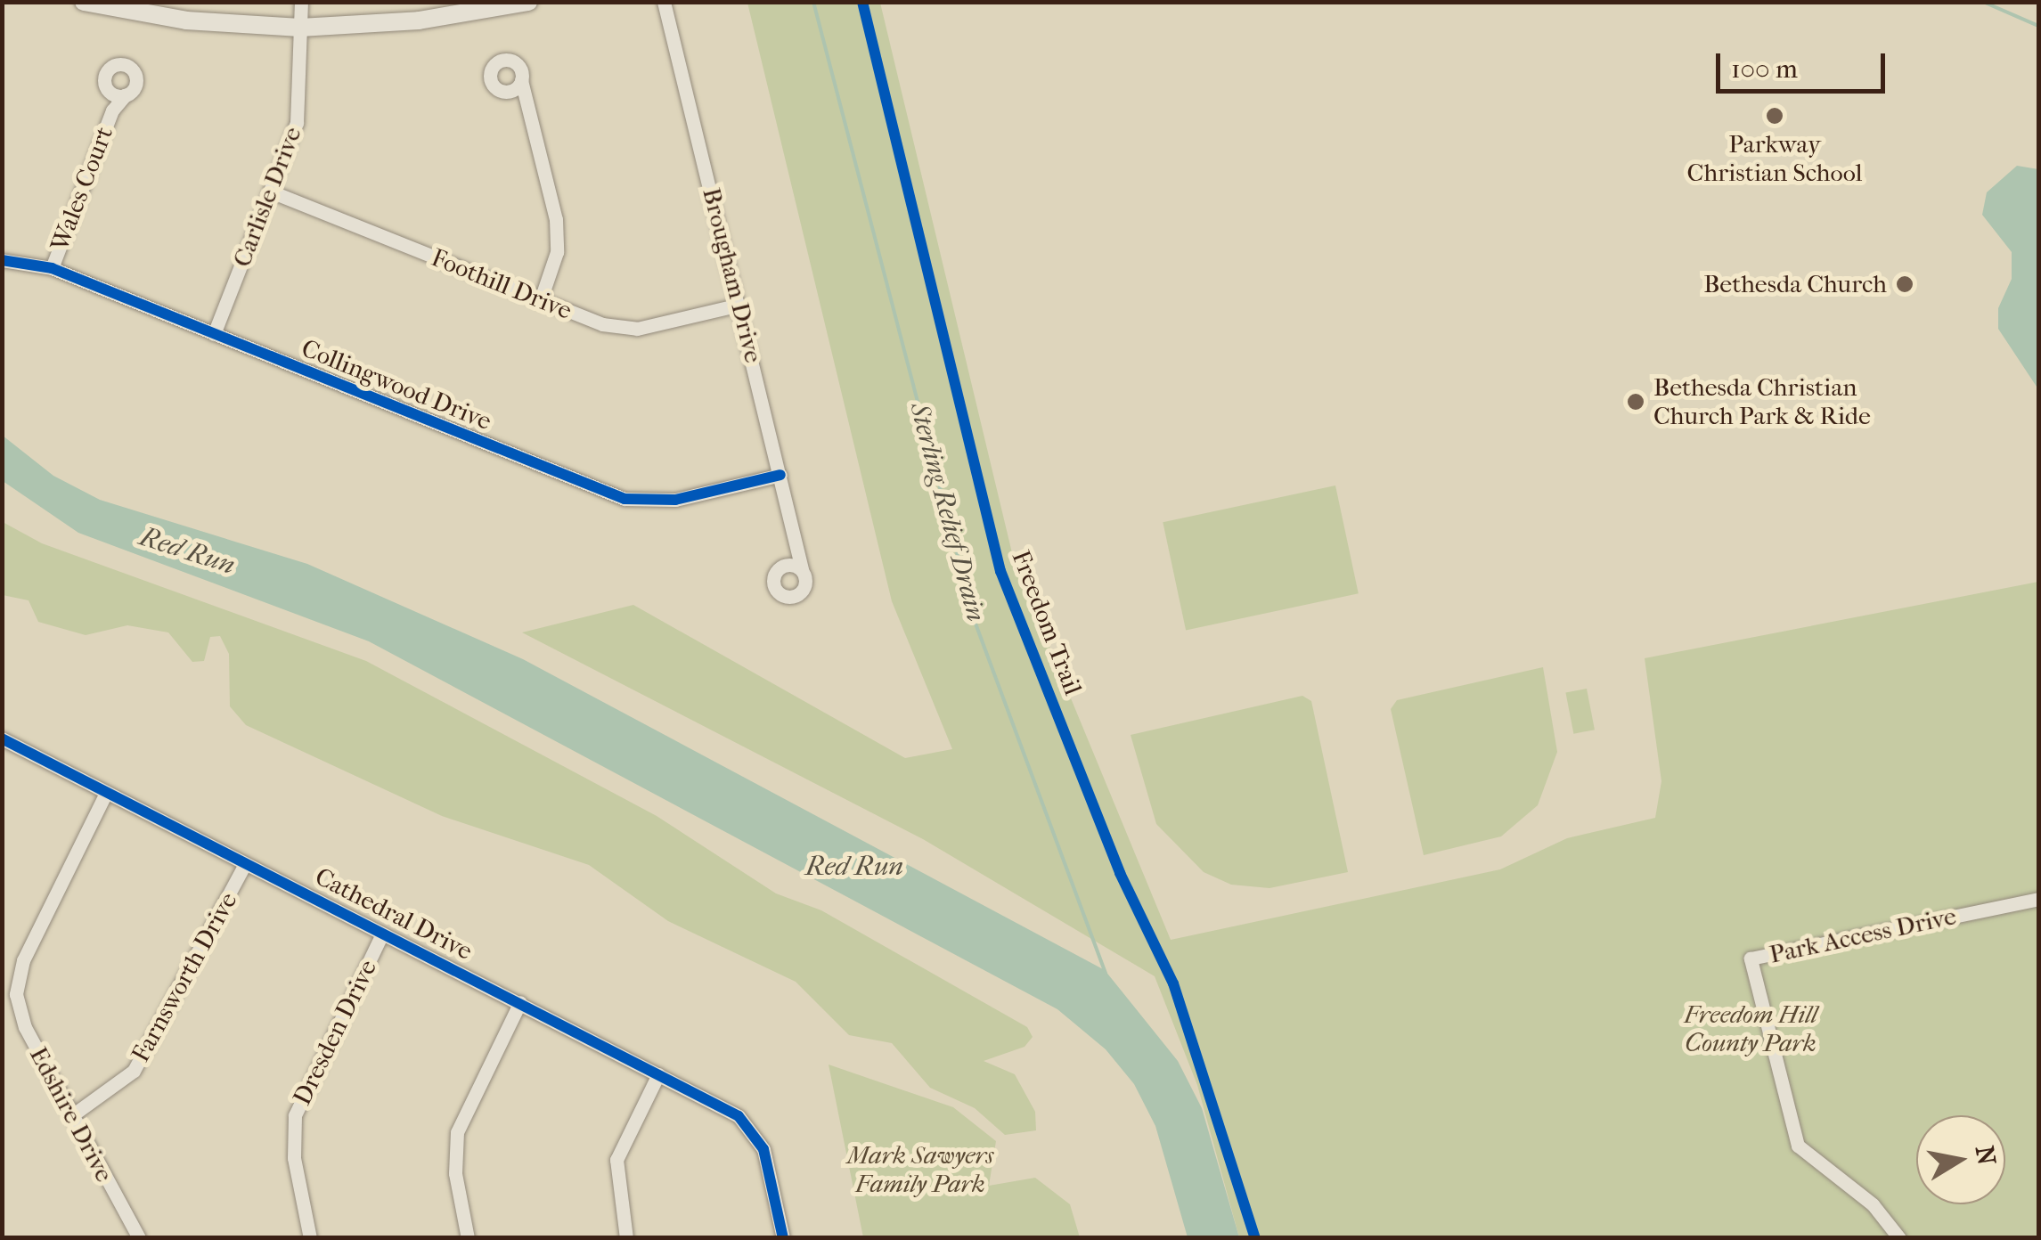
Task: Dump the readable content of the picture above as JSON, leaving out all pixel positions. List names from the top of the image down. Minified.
{"streets":{"street":["Wales Court","Carlisle Drive","Brougham Drive","Foothill Drive","Collingwood Drive","Cathedral Drive","Park Access Drive","Farnsworth Drive","Dresden Drive","Edshire Drive"],"cycle path":["Freedom Trail"]},"crossings":[["Wales Court","Collingwood Drive"],["Carlisle Drive","Foothill Drive"],["Carlisle Drive","Collingwood Drive"],["Brougham Drive","Foothill Drive"],["Brougham Drive","Collingwood Drive"],["Cathedral Drive","Farnsworth Drive"],["Cathedral Drive","Dresden Drive"],["Cathedral Drive","Edshire Drive"],["Farnsworth Drive","Edshire Drive"]],"water":["Sterling Relief Drain","Red Run"],"parks":["Freedom Hill County Park","Mark Sawyers Family Park"],"places":["Parkway Christian School","Bethesda Church","Bethesda Christian Church Park & Ride"],"scale_bar":"100 m","north":"right"}
